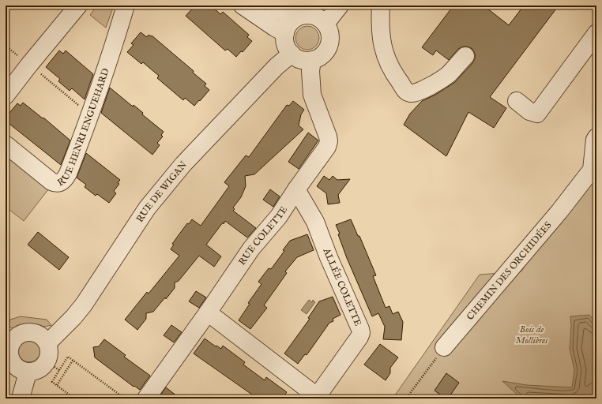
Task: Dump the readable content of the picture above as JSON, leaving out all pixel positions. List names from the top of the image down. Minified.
{"streets":{"street":["RUE HENRI ENGUEHARD","RUE DE WIGAN","RUE COLETTE","CHEMIN DES ORCHIDÉES","ALLÉE COLETTE"]},"crossings":[["RUE DE WIGAN","RUE COLETTE"],["RUE COLETTE","ALLÉE COLETTE"]],"parks":["Bois de Mollières"]}
